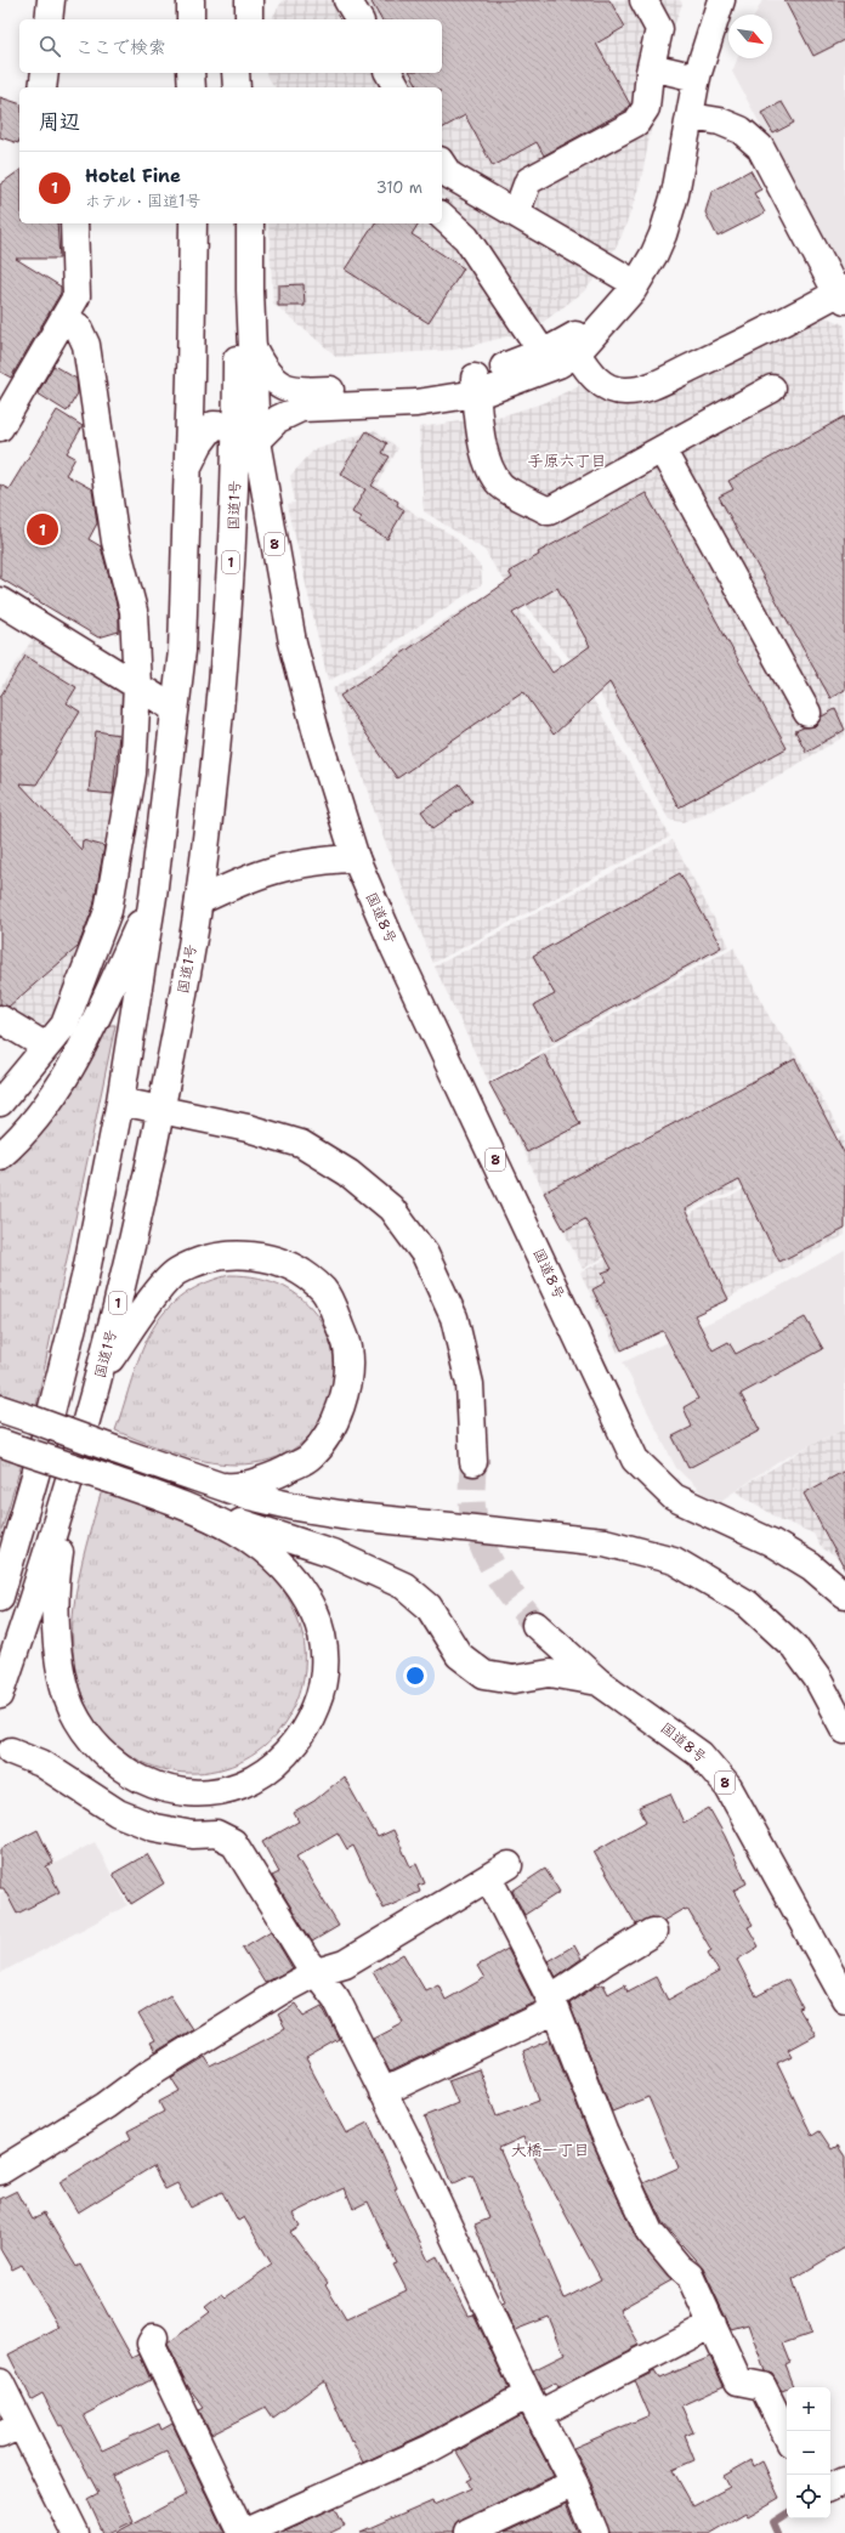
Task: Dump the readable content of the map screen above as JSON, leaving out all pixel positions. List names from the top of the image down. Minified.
{"streets":{"main road":["国道1号","8","1","国道8号"]},"crossings":[["国道1号","8"],["8","国道8号"]],"districts":["手原六丁目","大橋一丁目"],"north":"bottom right","page":{"search":"ここで検索","heading":"周辺","list":[{"mark":"1","name":"Hotel Fine","note":"ホテル · 国道1号","value":"310 m"}],"pins":"1","map_buttons":["+","−"]}}
